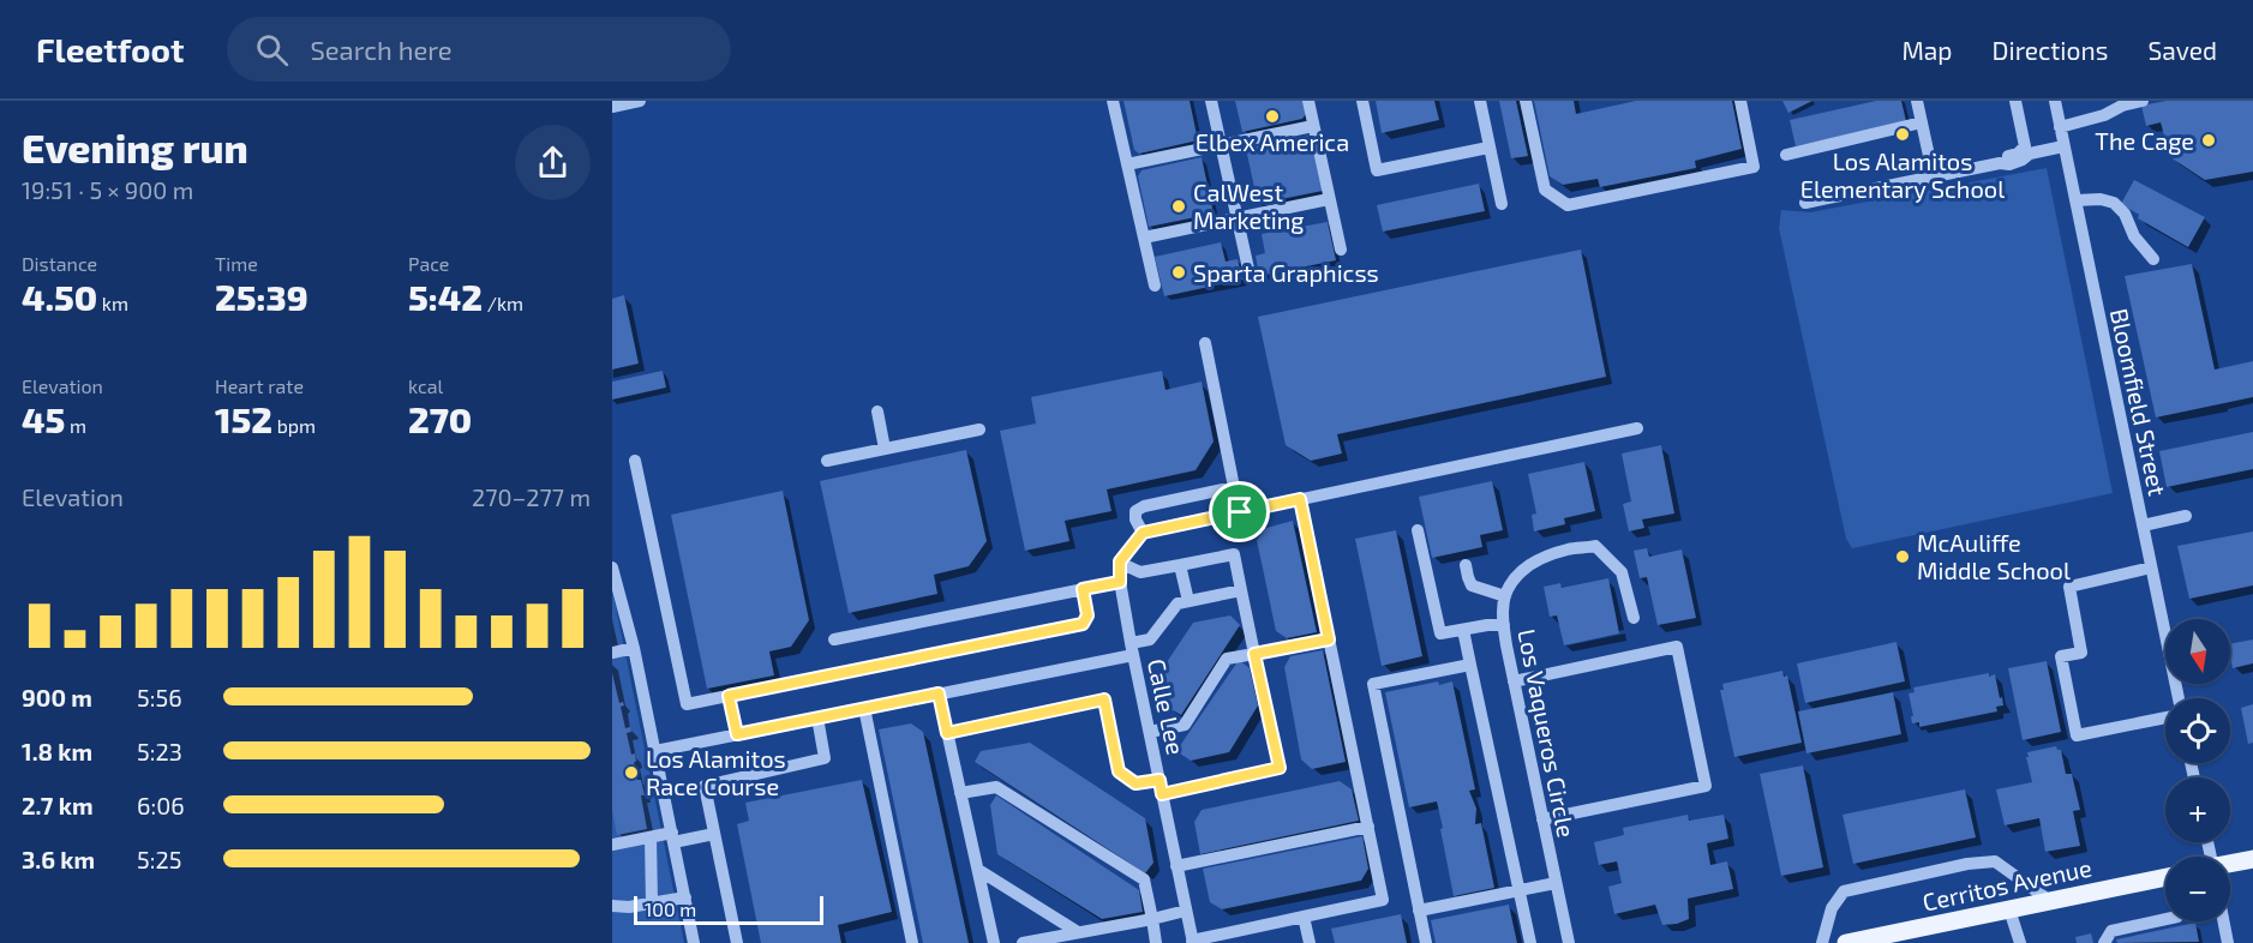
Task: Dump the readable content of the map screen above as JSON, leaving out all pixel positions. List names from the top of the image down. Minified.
{"streets":{"main road":["Cerritos Avenue"],"street":["Bloomfield Street","Calle Lee","Los Vaqueros Circle"]},"places":["Elbex America","Los Alamitos Elementary School","The Cage","CalWest Marketing","Sparta Graphicss","McAuliffe Middle School","Los Alamitos Race Course"],"scale_bar":"100 m","north":"bottom","page":{"header":"Fleetfoot","search":"Search here","nav":["Map","Directions","Saved"],"heading":["Evening run","19:51 · 5 × 900 m"],"stats":[["Distance","4.50 km"],["Time","25:39"],["Pace","5:42 /km"],["Elevation","45 m"],["Heart rate","152 bpm"],["kcal","270"]],"chart":["Elevation","270–277 m"],"map_buttons":["+","−"],"list":[{"name":"900 m","note":"5:56"},{"name":"1.8 km","note":"5:23"},{"name":"2.7 km","note":"6:06"},{"name":"3.6 km","note":"5:25"}],"scale":"100 m"}}
